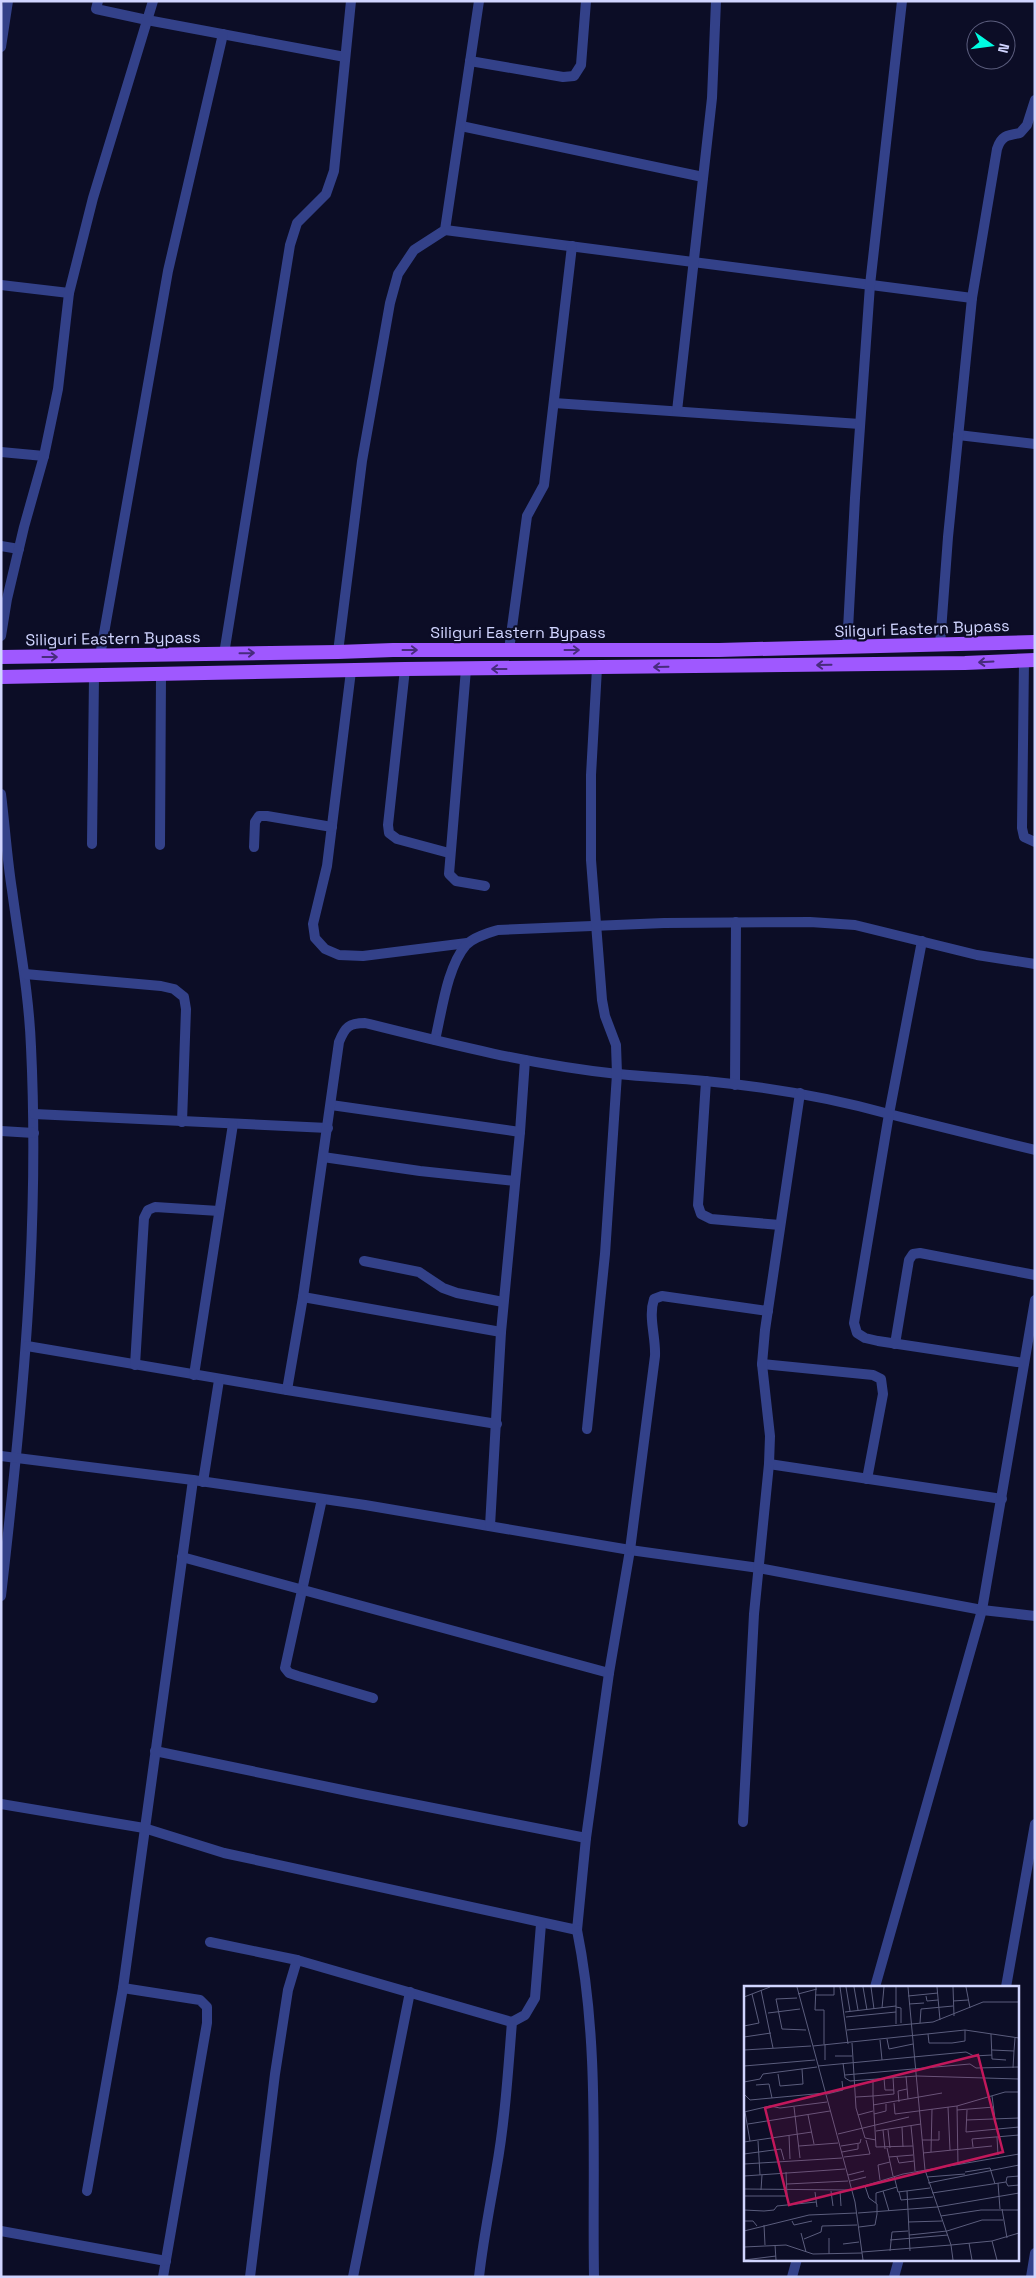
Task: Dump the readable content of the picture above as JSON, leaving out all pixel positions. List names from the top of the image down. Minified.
{"streets":{"main road":["Siliguri Eastern Bypass"]},"north":"right"}
